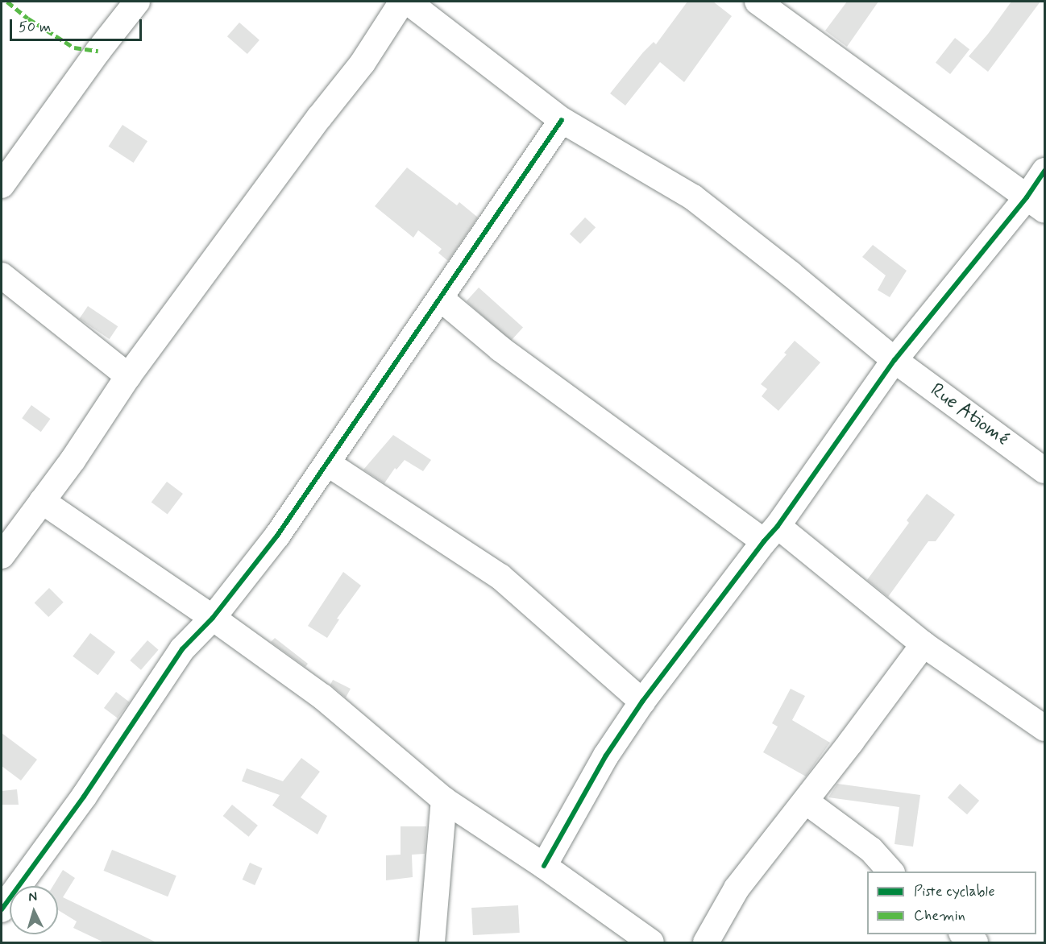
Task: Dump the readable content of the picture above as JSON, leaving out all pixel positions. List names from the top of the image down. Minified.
{"streets":{"street":["Rue Atiomé"]},"legend":["Piste cyclable","Chemin"],"scale_bar":"50 m","north":"top"}
